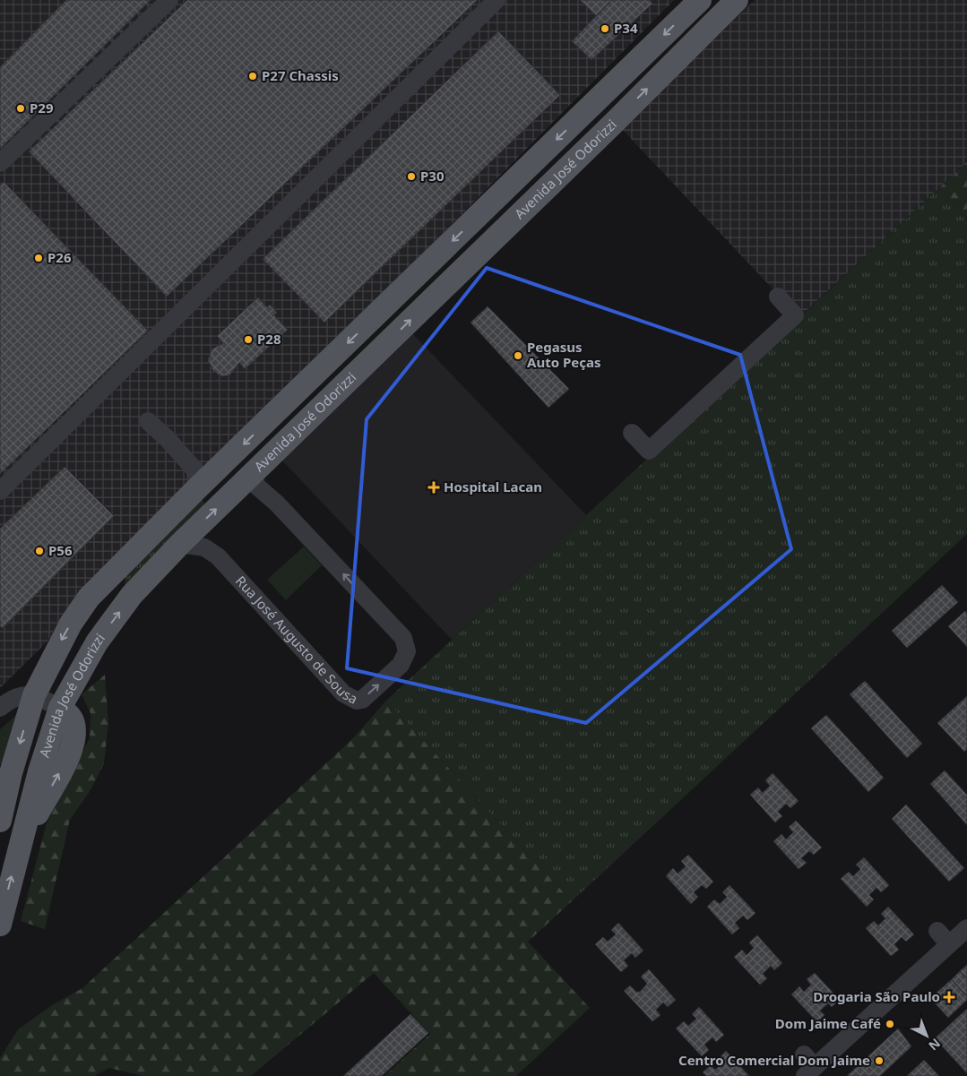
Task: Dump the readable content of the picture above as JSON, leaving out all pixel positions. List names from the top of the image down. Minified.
{"streets":{"main road":["Avenida José Odorizzi"],"street":["Rua José Augusto de Sousa"]},"crossings":[["Avenida José Odorizzi","Rua José Augusto de Sousa"]],"places":{"other":["P34","P27 Chassis","P29","P30","P26","P28","Pegasus Auto Peças","P56","Dom Jaime Café","Centro Comercial Dom Jaime"],"health":["Hospital Lacan","Drogaria São Paulo"]},"north":"bottom right"}
